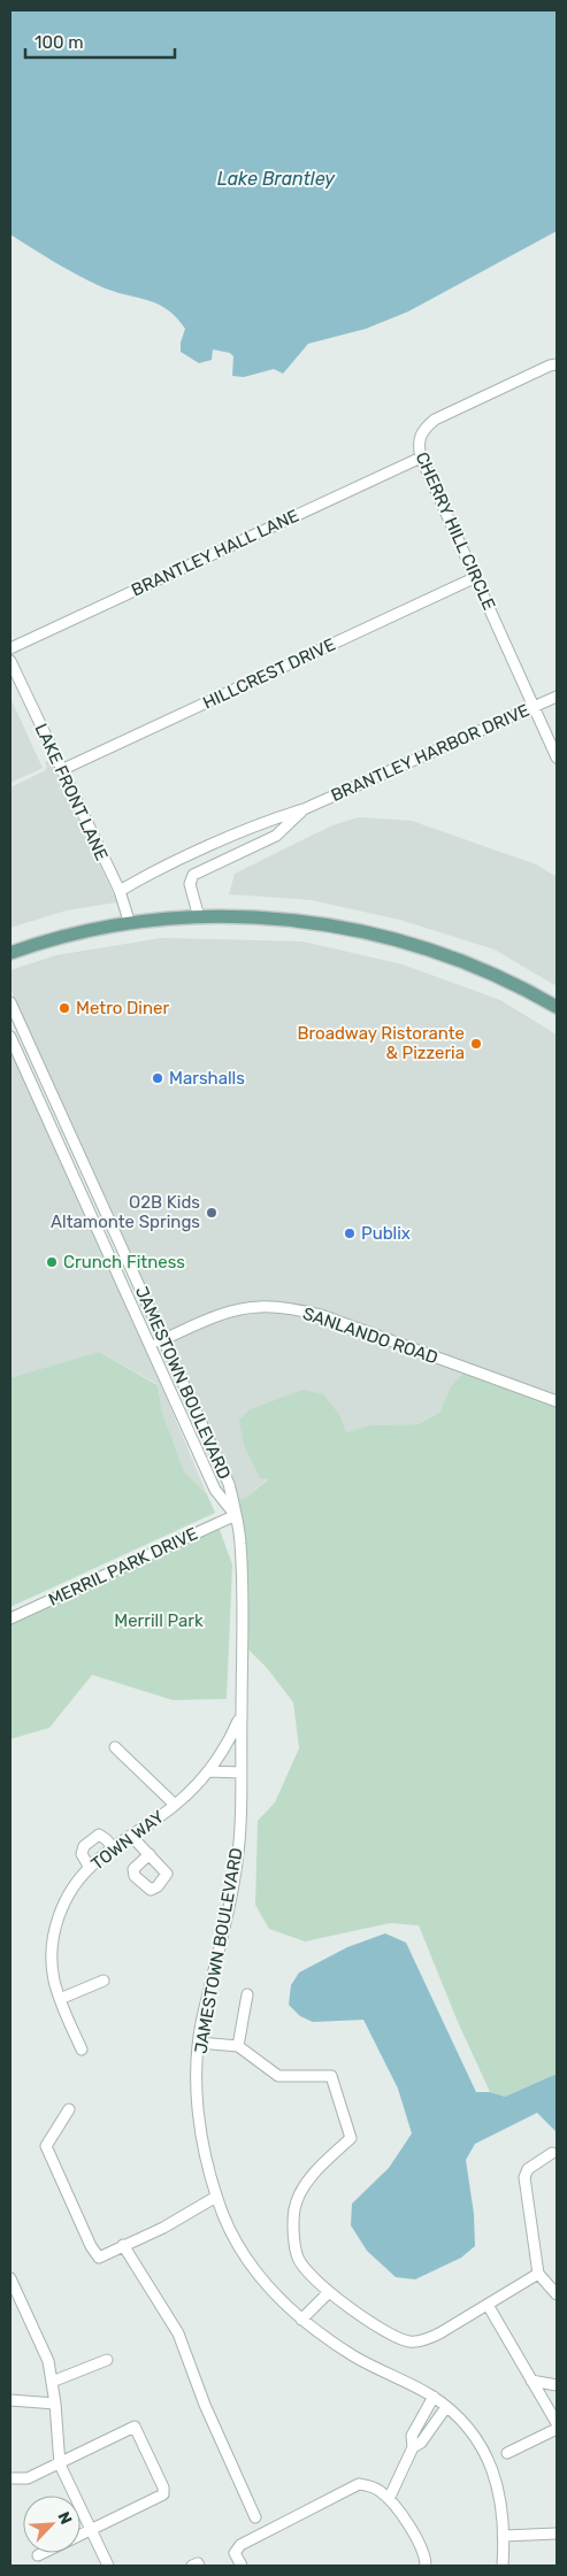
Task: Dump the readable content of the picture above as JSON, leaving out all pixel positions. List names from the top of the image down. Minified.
{"streets":{"street":["CHERRY HILL CIRCLE","BRANTLEY HALL LANE","HILLCREST DRIVE","BRANTLEY HARBOR DRIVE","LAKE FRONT LANE","SANLANDO ROAD","JAMESTOWN BOULEVARD","MERRIL PARK DRIVE","TOWN WAY"]},"crossings":[["CHERRY HILL CIRCLE","BRANTLEY HALL LANE"],["CHERRY HILL CIRCLE","HILLCREST DRIVE"],["CHERRY HILL CIRCLE","BRANTLEY HARBOR DRIVE"],["HILLCREST DRIVE","LAKE FRONT LANE"],["BRANTLEY HARBOR DRIVE","LAKE FRONT LANE"],["SANLANDO ROAD","JAMESTOWN BOULEVARD"],["JAMESTOWN BOULEVARD","MERRIL PARK DRIVE"],["JAMESTOWN BOULEVARD","TOWN WAY"]],"water":["Lake Brantley"],"parks":["Merrill Park"],"places":["Metro Diner","Broadway Ristorante & Pizzeria","Marshalls","O2B Kids Altamonte Springs","Publix","Crunch Fitness"],"scale_bar":"100 m","north":"top right"}
